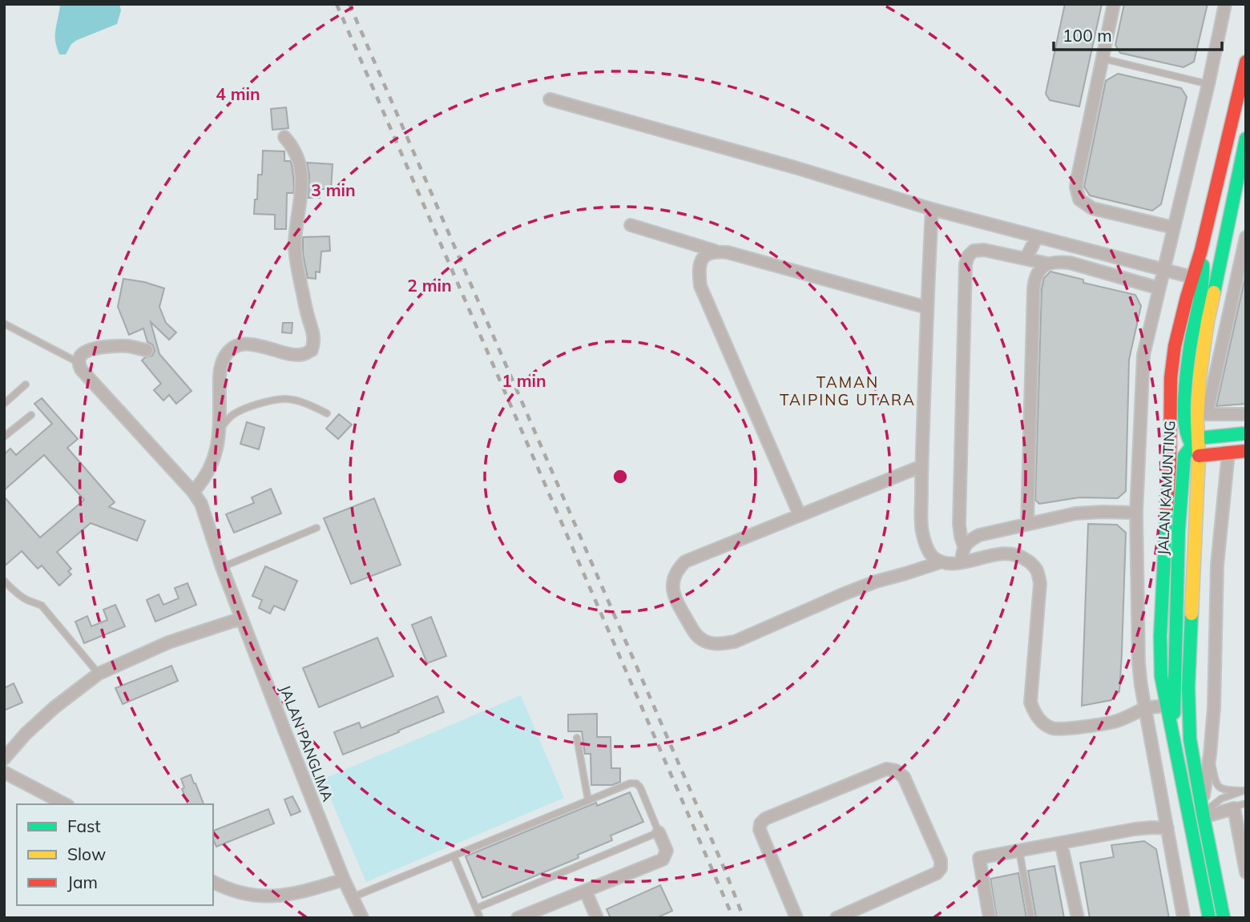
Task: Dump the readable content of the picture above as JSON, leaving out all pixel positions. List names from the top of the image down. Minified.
{"streets":{"main road":["JALAN KAMUNTING"],"street":["JALAN PANGLIMA"]},"districts":["TAMAN TAIPING UTARA"],"legend":["Fast","Slow","Jam"],"scale_bar":"100 m","rings":["4 min","3 min","2 min","1 min"]}
